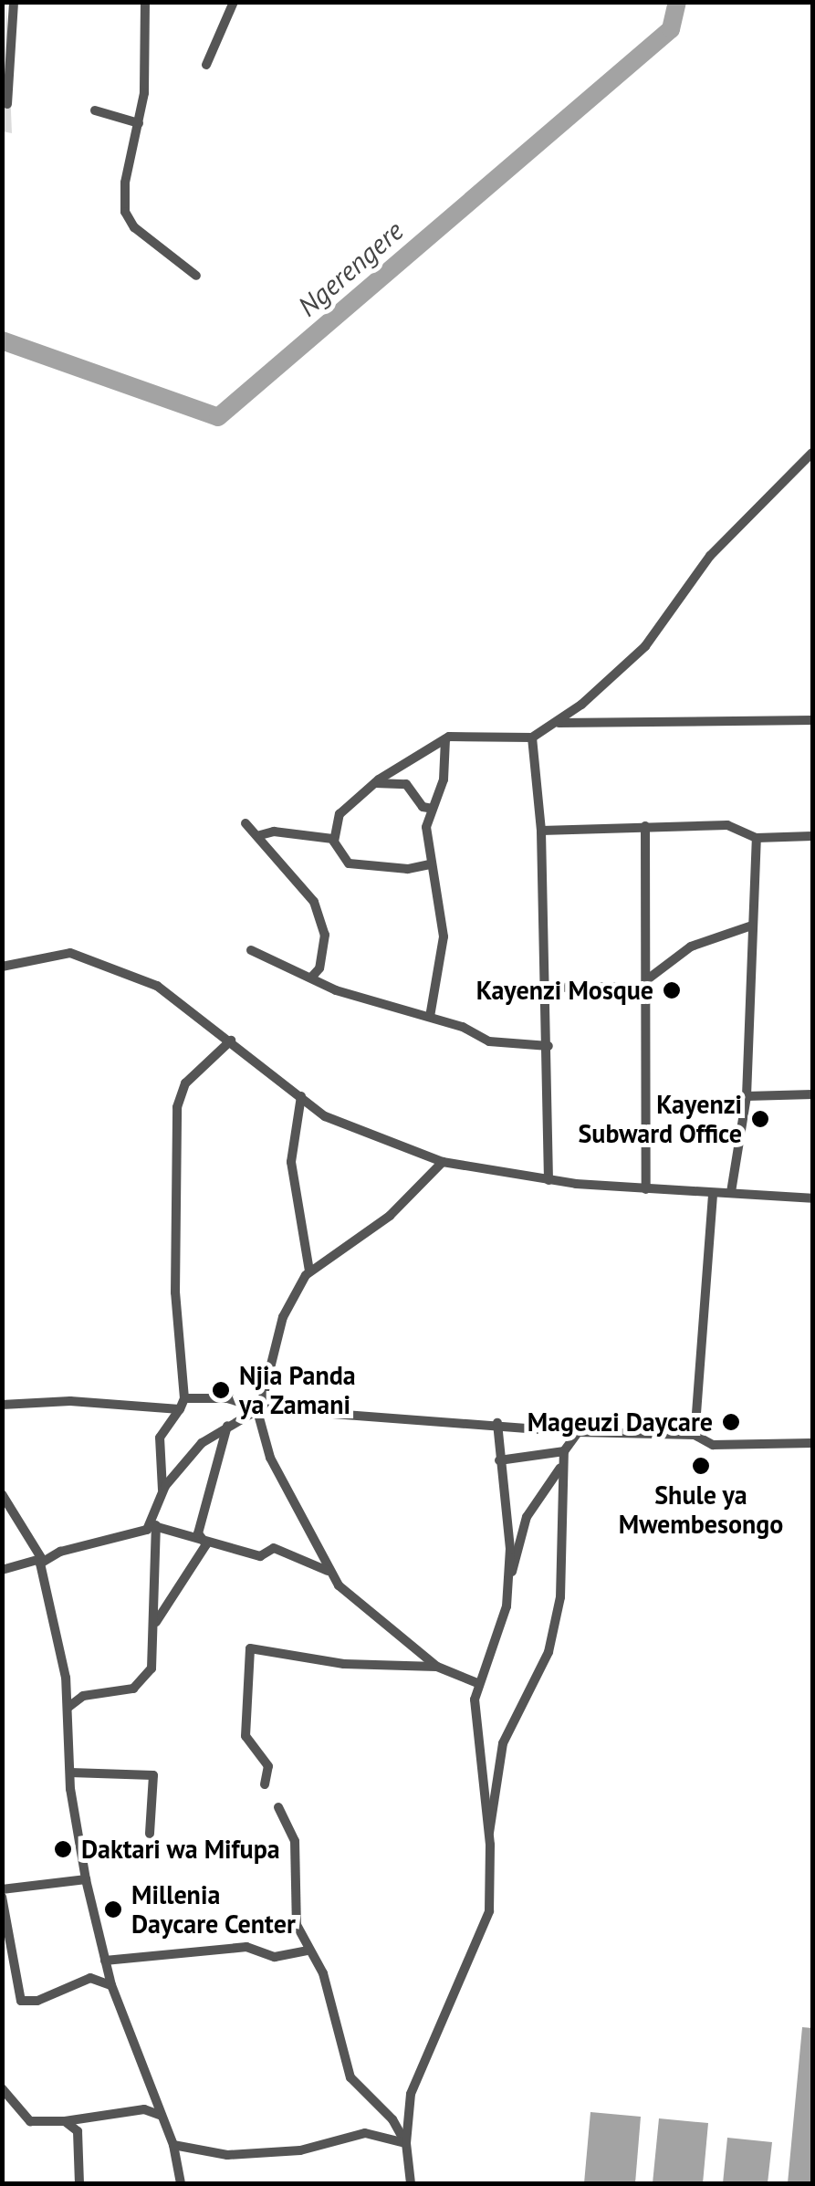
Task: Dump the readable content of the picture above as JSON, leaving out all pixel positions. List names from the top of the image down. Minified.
{"water":["Ngerengere"],"places":["Kayenzi Mosque","Kayenzi Subward Office","Njia Panda ya Zamani","Mageuzi Daycare","Shule ya Mwembesongo","Daktari wa Mifupa","Millenia Daycare Center"]}
